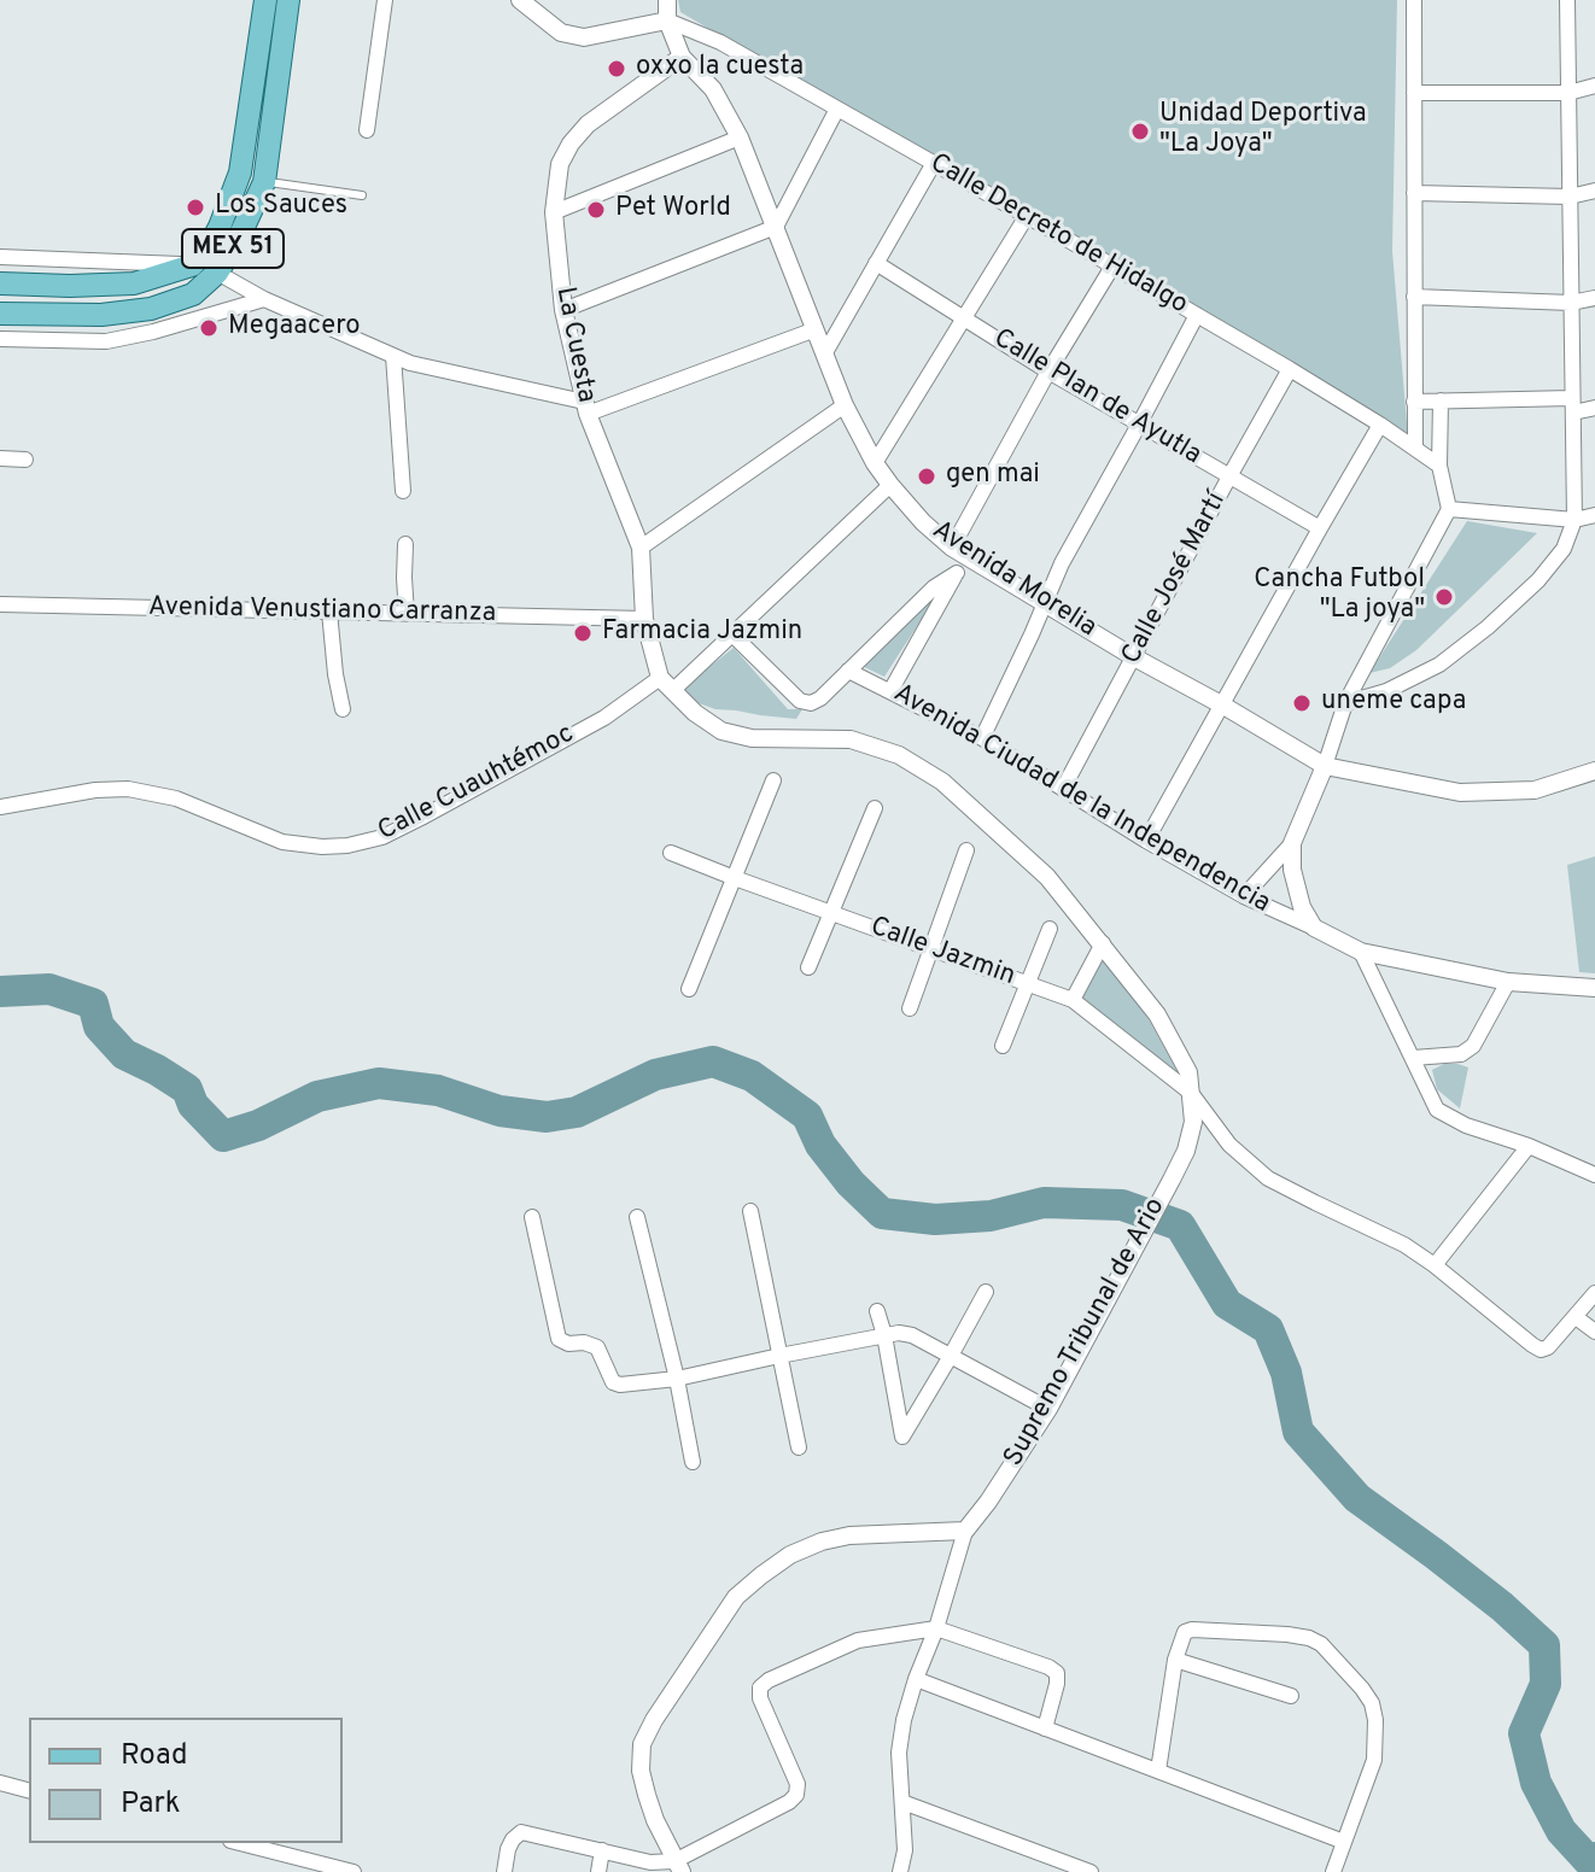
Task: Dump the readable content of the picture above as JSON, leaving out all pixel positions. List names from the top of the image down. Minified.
{"streets":{"main road":["MEX 51"],"street":["Calle Decreto de Hidalgo","La Cuesta","Calle Plan de Ayutla","Calle José Martí","Avenida Morelia","Avenida Venustiano Carranza","Calle Cuauhtémoc","Avenida Ciudad de la Independencia","Calle Jazmin","Supremo Tribunal de Ario"]},"crossings":[["Calle Decreto de Hidalgo","Calle José Martí"],["La Cuesta","Avenida Morelia"],["La Cuesta","Avenida Venustiano Carranza"],["La Cuesta","Calle Cuauhtémoc"],["Calle Plan de Ayutla","Calle José Martí"],["Calle José Martí","Avenida Morelia"],["Calle José Martí","Avenida Ciudad de la Independencia"],["Avenida Morelia","Calle Cuauhtémoc"],["Calle Jazmin","Supremo Tribunal de Ario"]],"places":["oxxo la cuesta","Unidad Deportiva \"La Joya\"","Los Sauces","Pet World","Megaacero","gen mai","Cancha Futbol \"La joya\"","Farmacia Jazmin","uneme capa"],"legend":["Road","Park"]}
